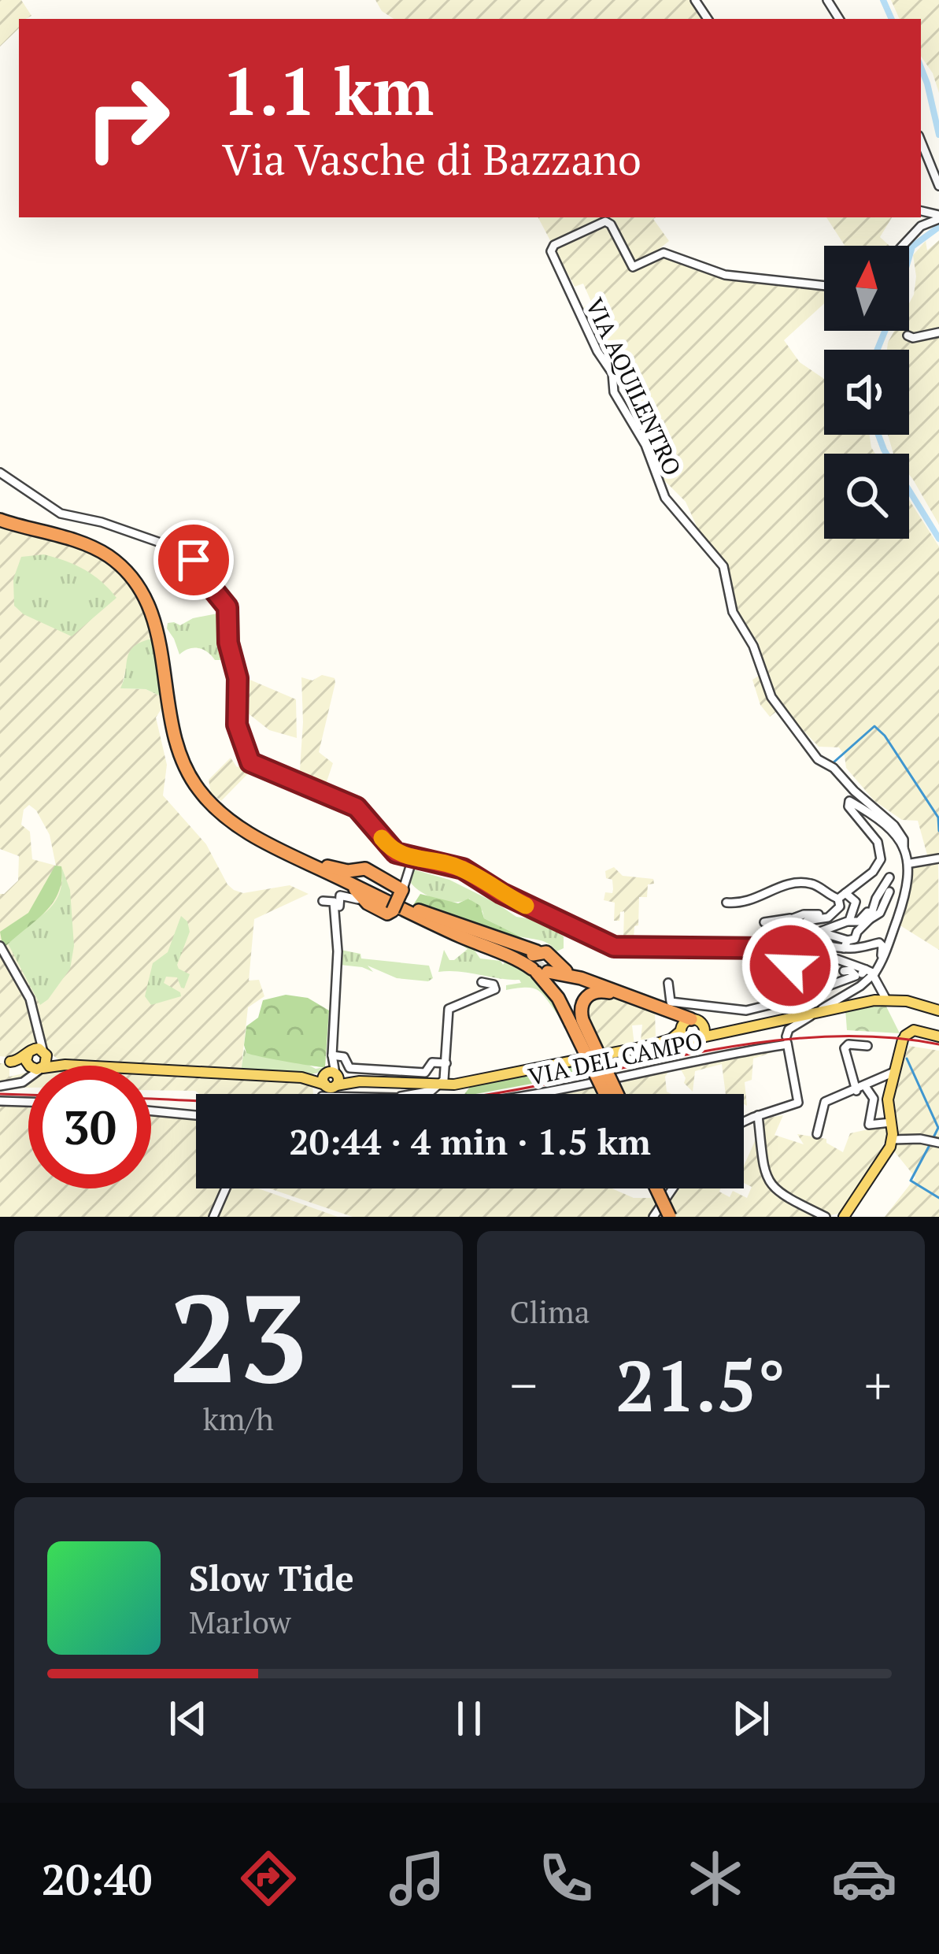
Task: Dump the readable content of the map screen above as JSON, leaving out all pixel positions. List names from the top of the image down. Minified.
{"streets":{"street":["VIA AQUILENTRO","VIA DEL CAMPO"]},"north":"top","page":{"turn":["1.1 km","Via Vasche di Bazzano"],"limit":"30","trip":"20:44 · 4 min · 1.5 km","tile":[["23","km/h"],"Clima"],"heat":["−","21.5°","+"],"song":["Slow Tide","Marlow"],"tabs":"20:40"}}
